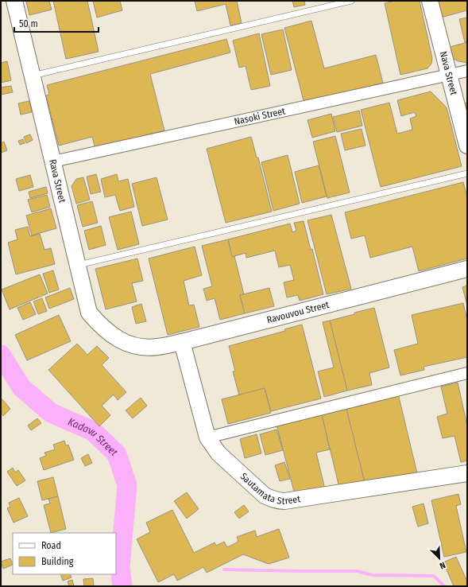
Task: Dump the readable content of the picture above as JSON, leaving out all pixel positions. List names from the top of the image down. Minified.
{"streets":{"main road":["Nava Street","Rava Street","Ravouvou Street","Sautamata Street"],"street":["Nasoki Street"]},"crossings":[["Nava Street","Nasoki Street"],["Nasoki Street","Rava Street"],["Rava Street","Ravouvou Street"],["Ravouvou Street","Sautamata Street"]],"water":["Kadavu Street"],"legend":["Road","Building"],"scale_bar":"50 m","north":"bottom right"}
